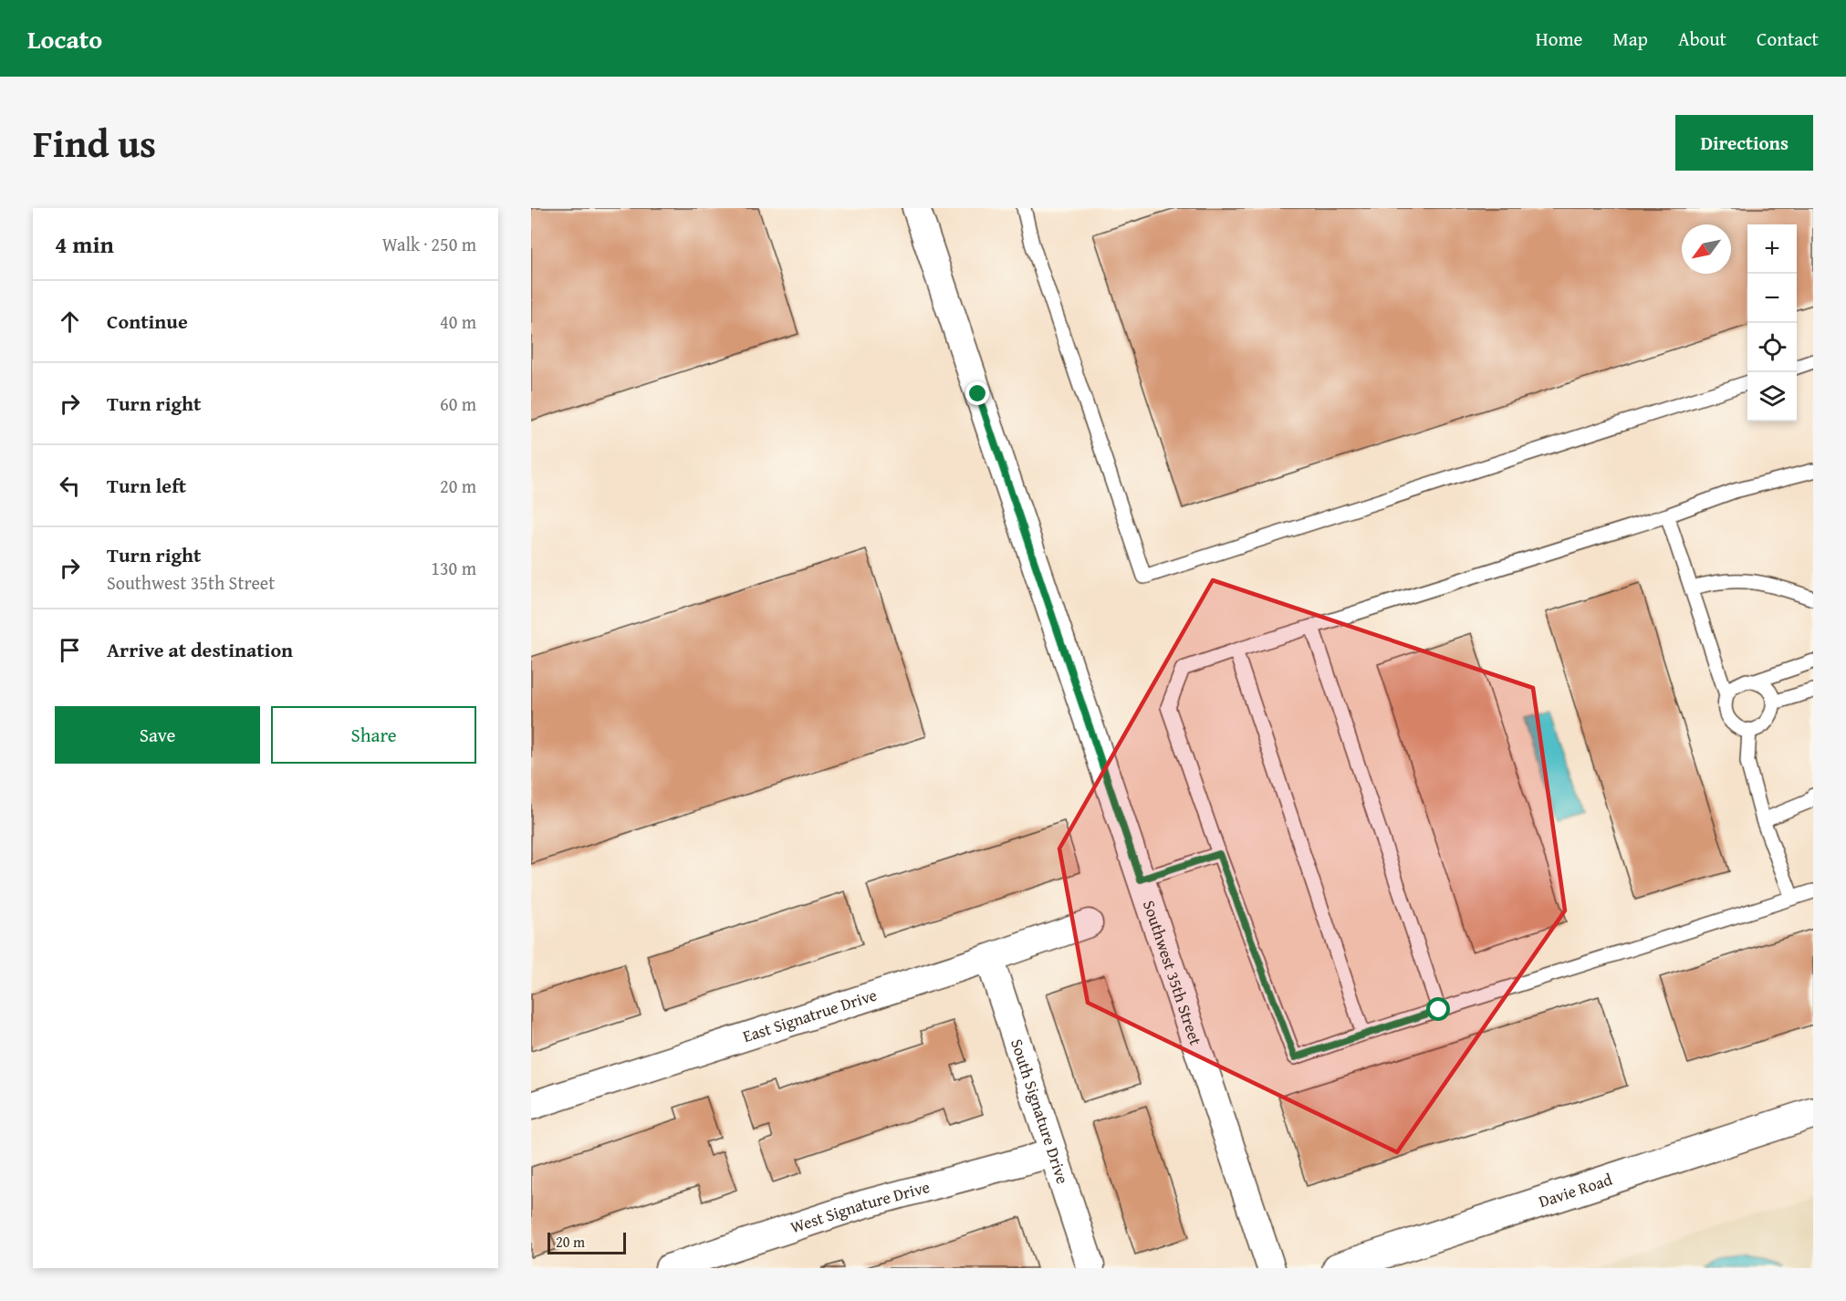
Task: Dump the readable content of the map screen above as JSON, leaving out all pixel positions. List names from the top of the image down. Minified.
{"streets":{"main road":["Davie Road"],"street":["Southwest 35th Street","East Signatrue Drive","South Signature Drive","West Signature Drive"]},"crossings":[["East Signatrue Drive","South Signature Drive"],["South Signature Drive","West Signature Drive"]],"scale_bar":"20 m","north":"bottom left","page":{"header":"Locato","nav":["Home","Map","About","Contact"],"title":"Find us","buttons":["Directions",["Save","Share"]],"heading":["4 min","Walk · 250 m"],"map_buttons":["+","−"],"list":[["Continue","40 m"],["Turn right","60 m"],["Turn left","20 m"],["Turn right","Southwest 35th Street","130 m"],"Arrive at destination"],"scale":"20 m"}}
